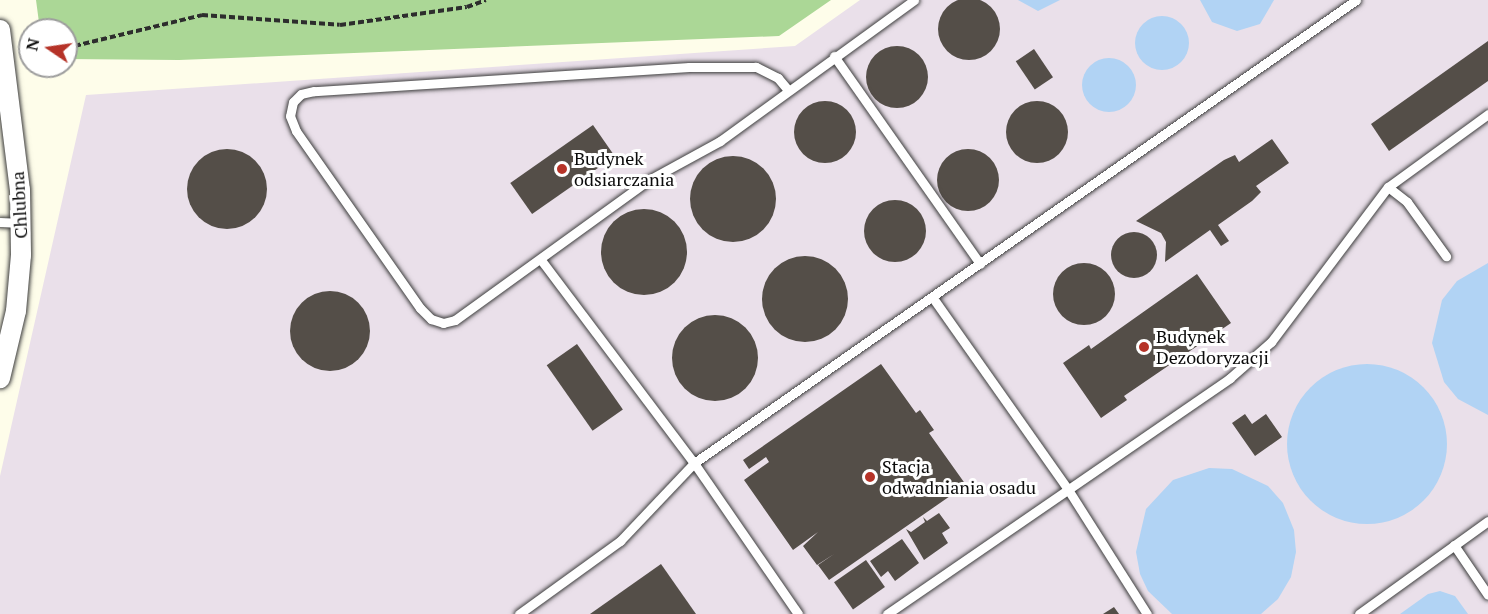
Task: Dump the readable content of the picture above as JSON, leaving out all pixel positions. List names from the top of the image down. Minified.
{"streets":{"street":["Chlubna"]},"places":["Budynek odsiarczania","Budynek Dezodoryzacji","Stacja odwadniania osadu"],"north":"left"}
